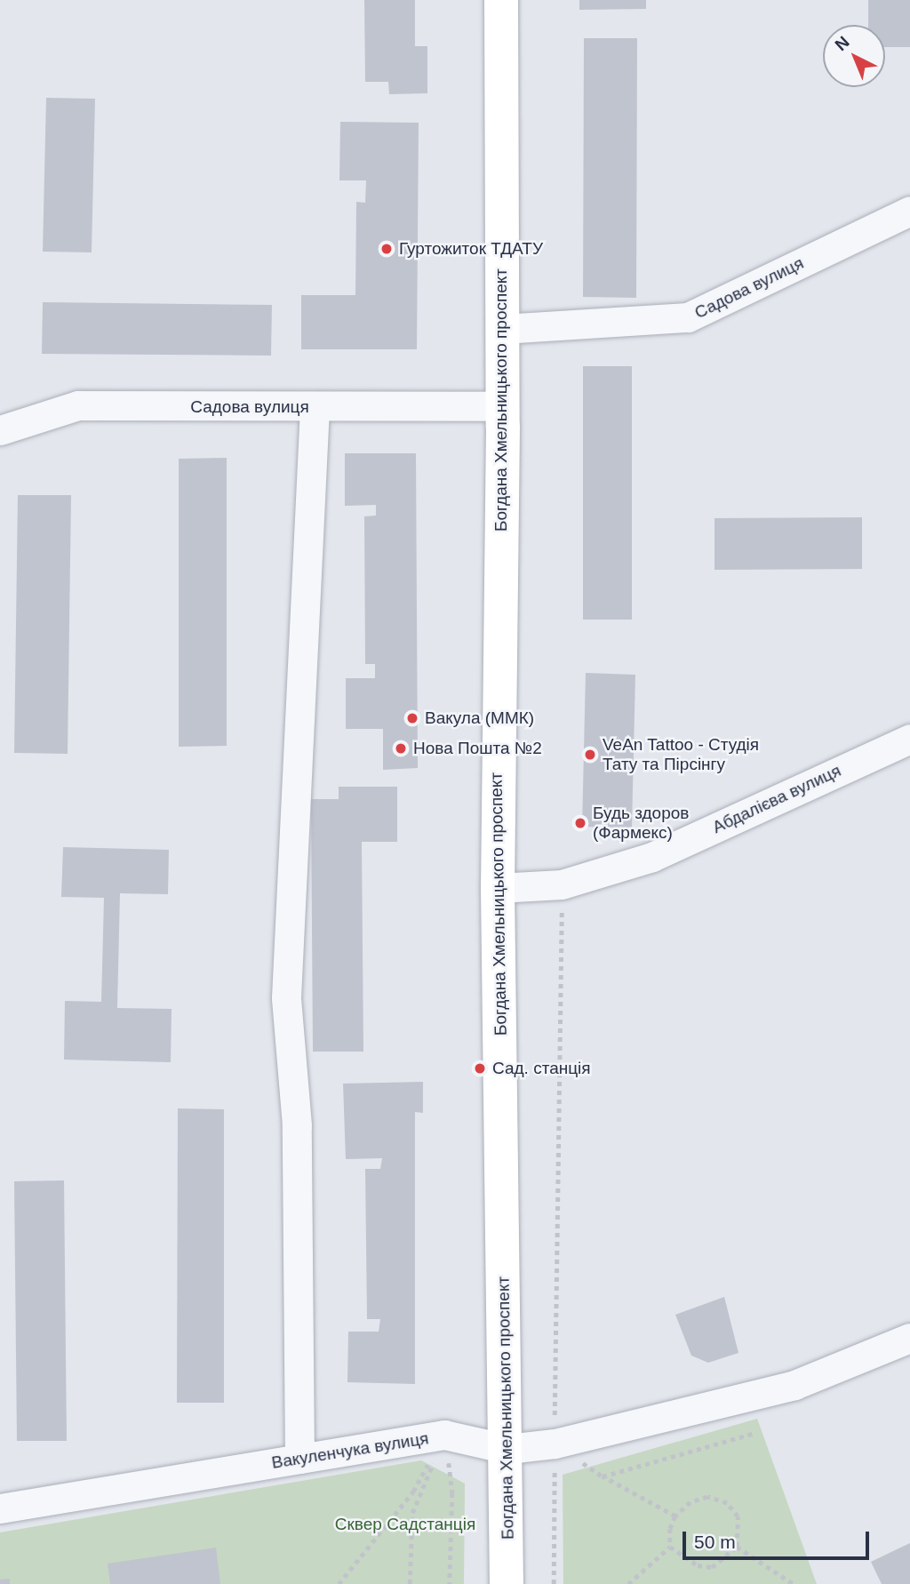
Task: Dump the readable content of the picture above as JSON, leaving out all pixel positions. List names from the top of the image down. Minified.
{"streets":{"highway":["Богдана Хмельницького проспект"],"street":["Садова вулиця","Абдалієва вулиця","Вакуленчука вулиця"]},"crossings":[["Садова вулиця","Богдана Хмельницького проспект"],["Богдана Хмельницького проспект","Абдалієва вулиця"],["Богдана Хмельницького проспект","Вакуленчука вулиця"]],"parks":["Сквер Садстанція"],"places":["Гуртожиток ТДАТУ","Вакула (ММК)","Нова Пошта №2","VeAn Tattoo - Студія Тату та Пірсінгу","Будь здоров (Фармекс)","Сад. станція"],"scale_bar":"50 m","north":"top left"}
